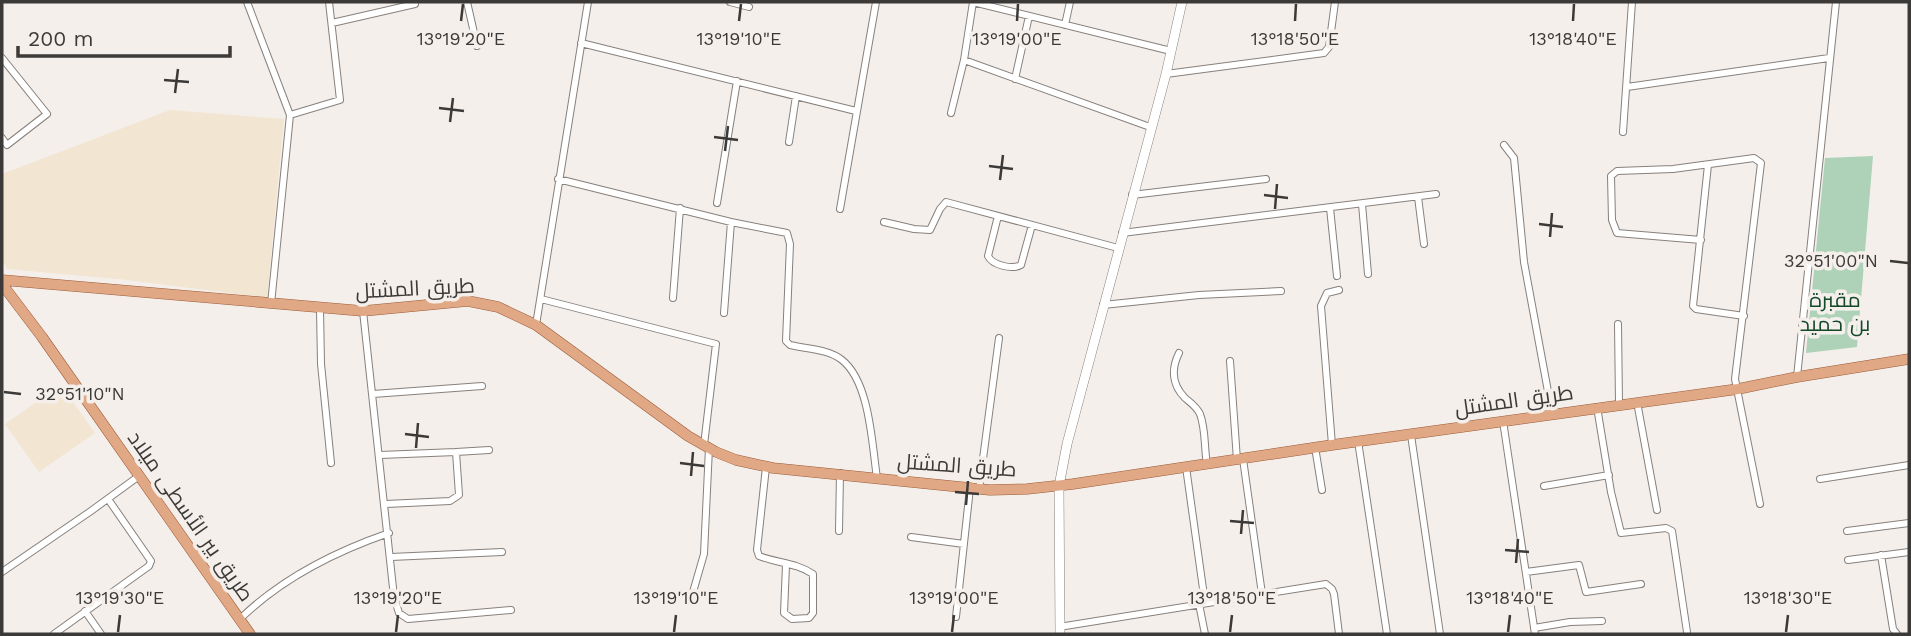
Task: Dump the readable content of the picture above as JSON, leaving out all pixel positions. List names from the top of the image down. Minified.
{"streets":{"main road":["طريق المشتل","طريق بير الأسطى ميلاد"]},"crossings":[["طريق المشتل","طريق بير الأسطى ميلاد"]],"parks":["مقبرة بن حميد"],"scale_bar":"200 m","coordinates":["13°19'20\"E","13°19'10\"E","13°19'00\"E","13°18'50\"E","13°18'40\"E","32°51'00\"N","32°51'10\"N","13°19'30\"E","13°18'30\"E"]}
